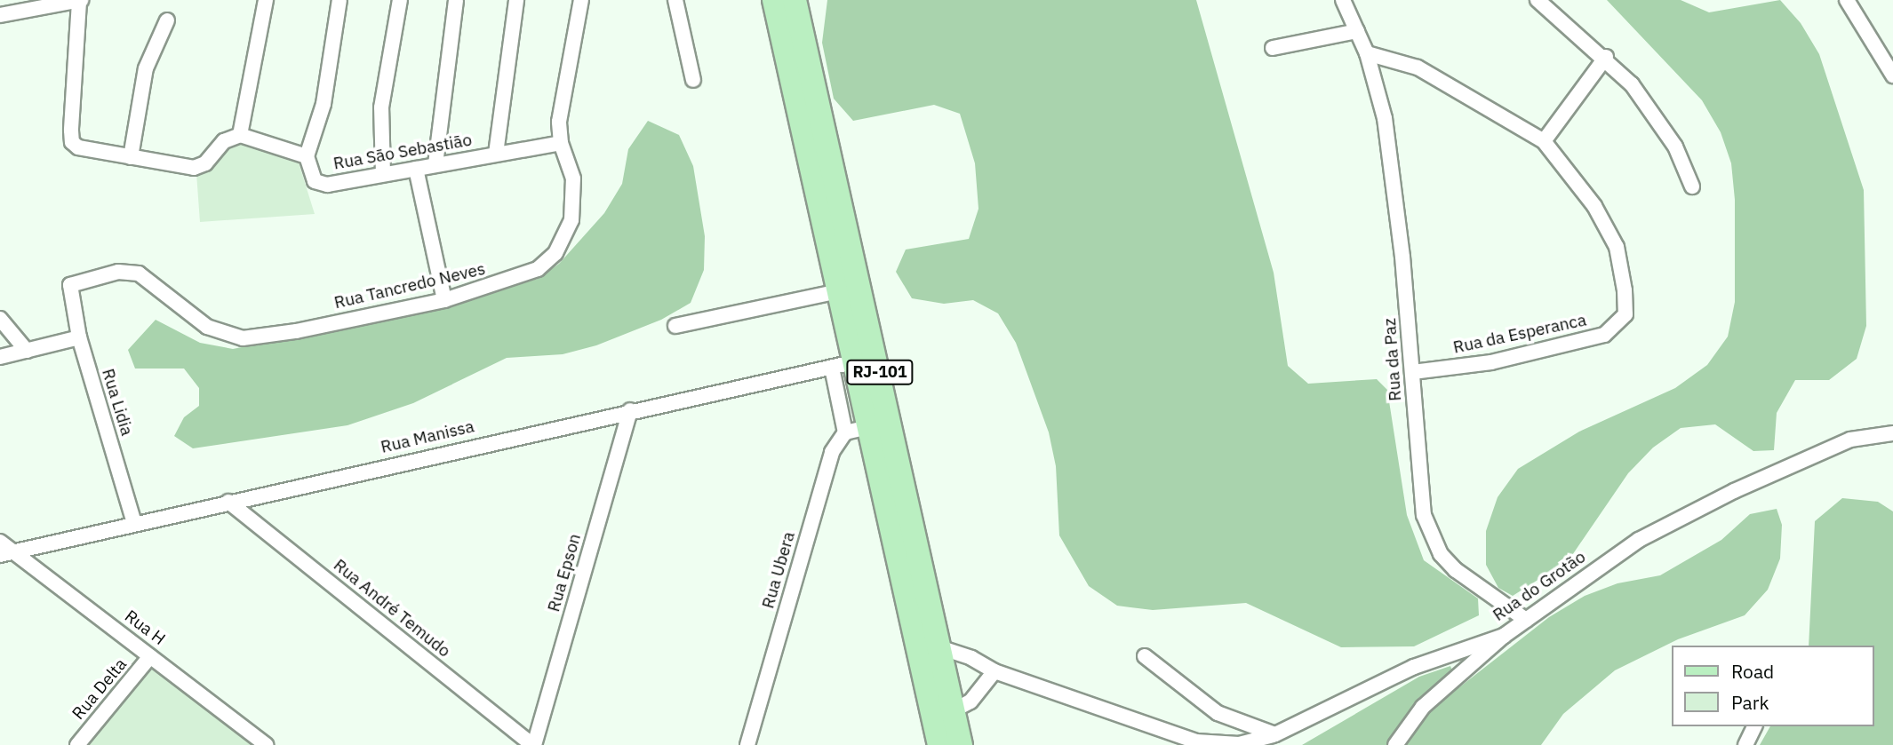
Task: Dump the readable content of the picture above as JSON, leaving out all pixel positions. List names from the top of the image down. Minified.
{"streets":{"main road":["RJ-101"],"street":["Rua Sāo Sebastiāo","Rua Tancredo Neves","Rua da Esperanca","Rua da Paz","Rua Lidia","Rua Manissa","Rua Ubera","Rua Epson","Rua do Grotão","Rua André Temudo","Rua H","Rua Delta"]},"crossings":[["Rua Sāo Sebastiāo","Rua Tancredo Neves"],["Rua Tancredo Neves","Rua Lidia"],["Rua da Esperanca","Rua da Paz"],["Rua da Paz","Rua do Grotão"],["RJ-101","Rua Manissa"],["RJ-101","Rua do Grotão"],["Rua Lidia","Rua Manissa"],["Rua Manissa","Rua Epson"],["Rua Manissa","Rua André Temudo"],["Rua Manissa","Rua H"],["Rua Epson","Rua André Temudo"],["Rua H","Rua Delta"]],"legend":["Road","Park"]}
